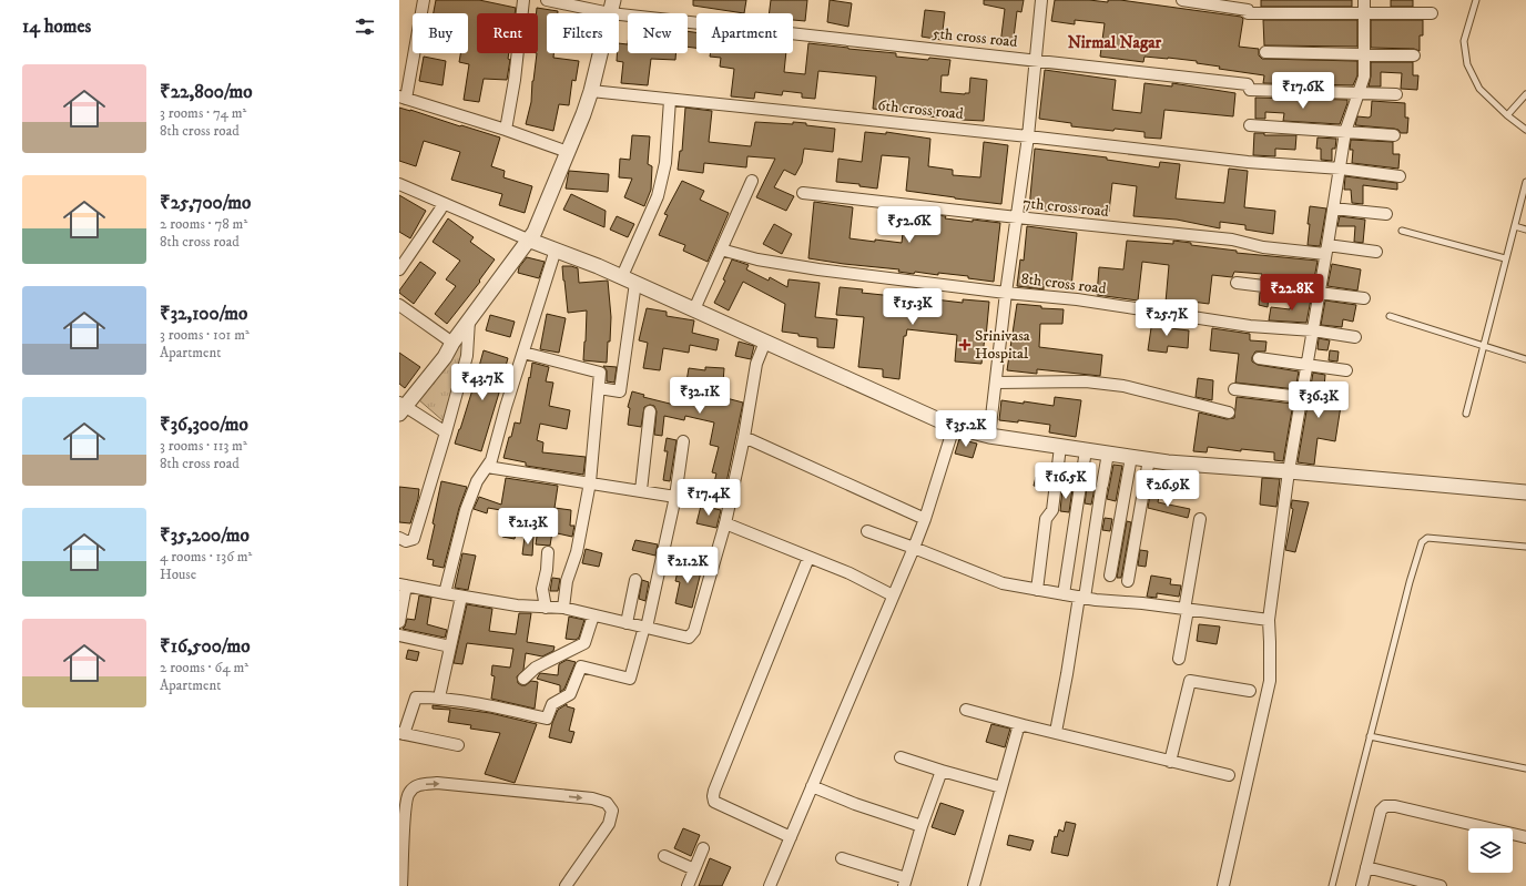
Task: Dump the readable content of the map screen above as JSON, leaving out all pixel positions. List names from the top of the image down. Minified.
{"streets":{"street":["5th cross road","6th cross road","7th cross road","8th cross road"]},"districts":["Nirmal Nagar"],"places":{"health":["Srinivasa Hospital"]},"page":{"heading":"14 homes","chip":["Buy","Rent","Filters","New","Apartment"],"list":[{"name":"₹22,800/mo","note":"3 rooms · 74 m² · 8th cross road"},{"name":"₹25,700/mo","note":"2 rooms · 78 m² · 8th cross road"},{"name":"₹32,100/mo","note":"3 rooms · 101 m² · Apartment"},{"name":"₹36,300/mo","note":"3 rooms · 113 m² · 8th cross road"},{"name":"₹35,200/mo","note":"4 rooms · 136 m² · House"},{"name":"₹16,500/mo","note":"2 rooms · 64 m² · Apartment"}],"price":["₹17.6K","₹52.6K","₹22.8K","₹15.3K","₹25.7K","₹43.7K","₹32.1K","₹36.3K","₹35.2K","₹16.5K","₹26.9K","₹17.4K","₹21.3K","₹21.2K"]}}
